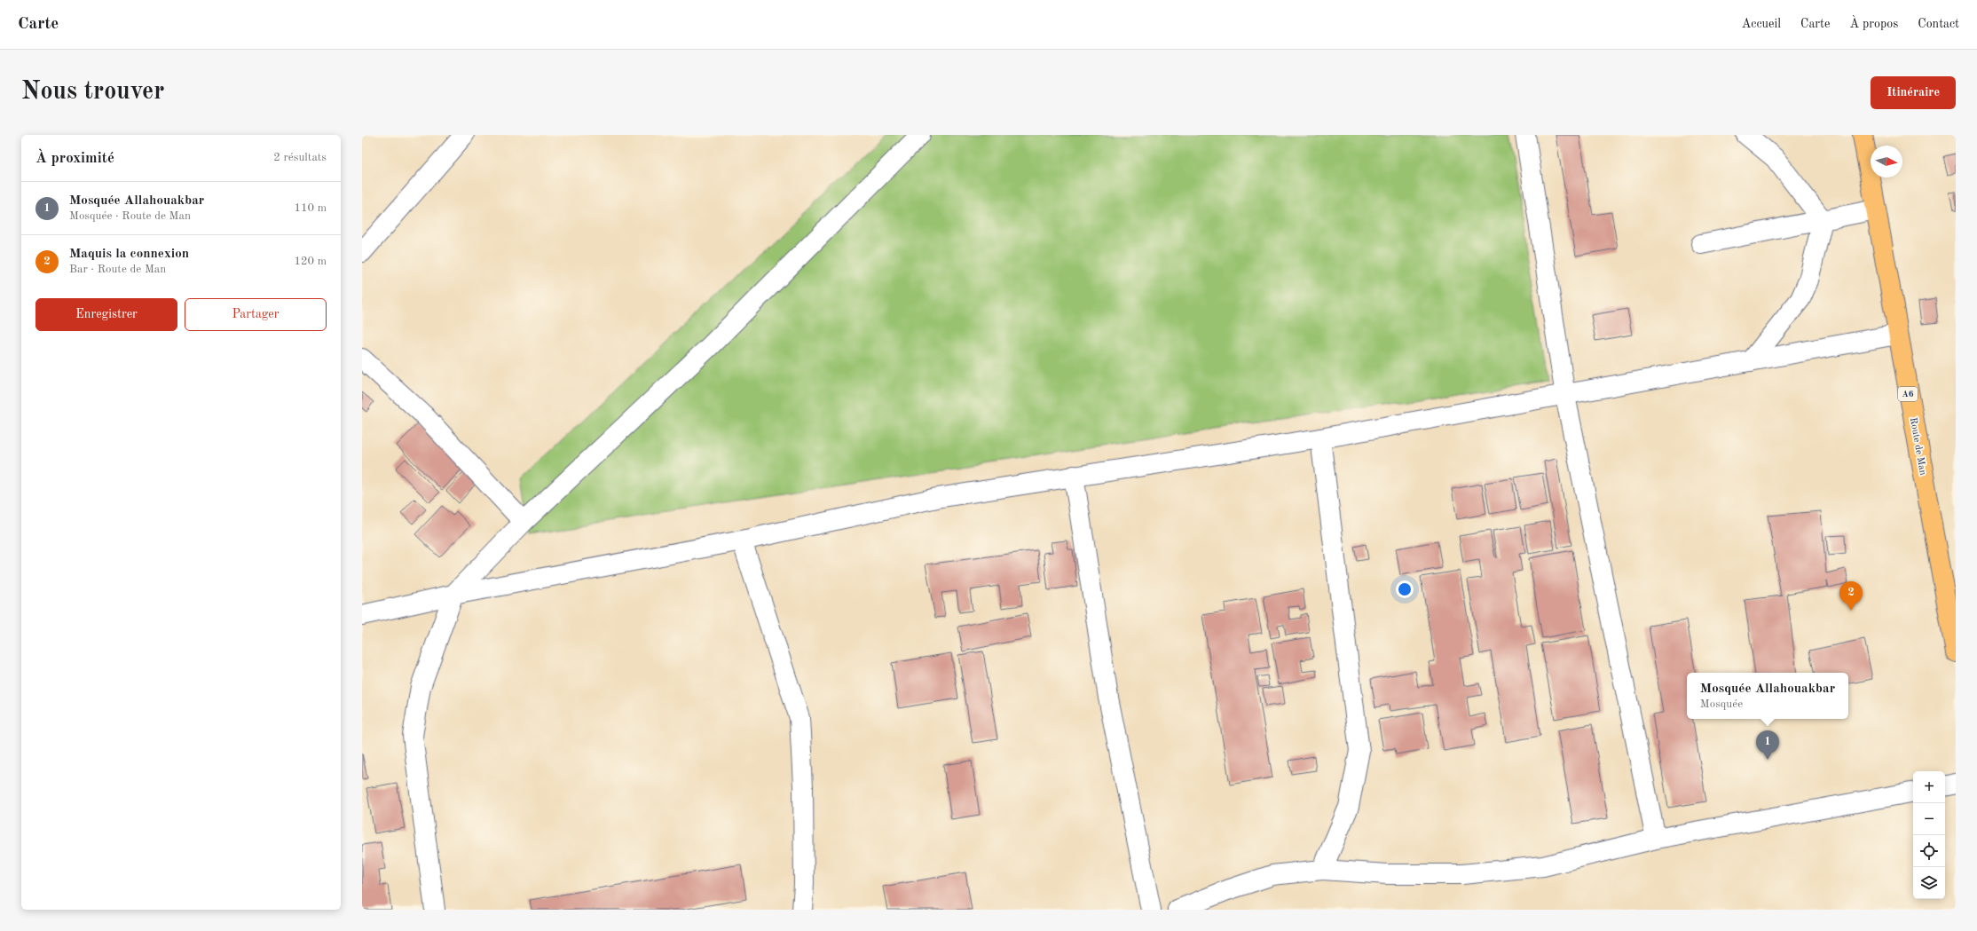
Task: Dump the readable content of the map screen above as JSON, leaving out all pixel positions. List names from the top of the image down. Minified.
{"streets":{"highway":["A6","Route de Man"]},"north":"right","page":{"header":"Carte","nav":["Accueil","Carte","À propos","Contact"],"buttons":["Itinéraire",["Enregistrer","Partager"]],"title":"Nous trouver","heading":["À proximité","2 résultats"],"list":[{"mark":"1","name":"Mosquée Allahouakbar","note":"Mosquée · Route de Man","value":"110 m"},{"mark":"2","name":"Maquis la connexion","note":"Bar · Route de Man","value":"120 m"}],"pins":["2","1"],"popup":["Mosquée Allahouakbar","Mosquée"],"map_buttons":["+","−"]}}
